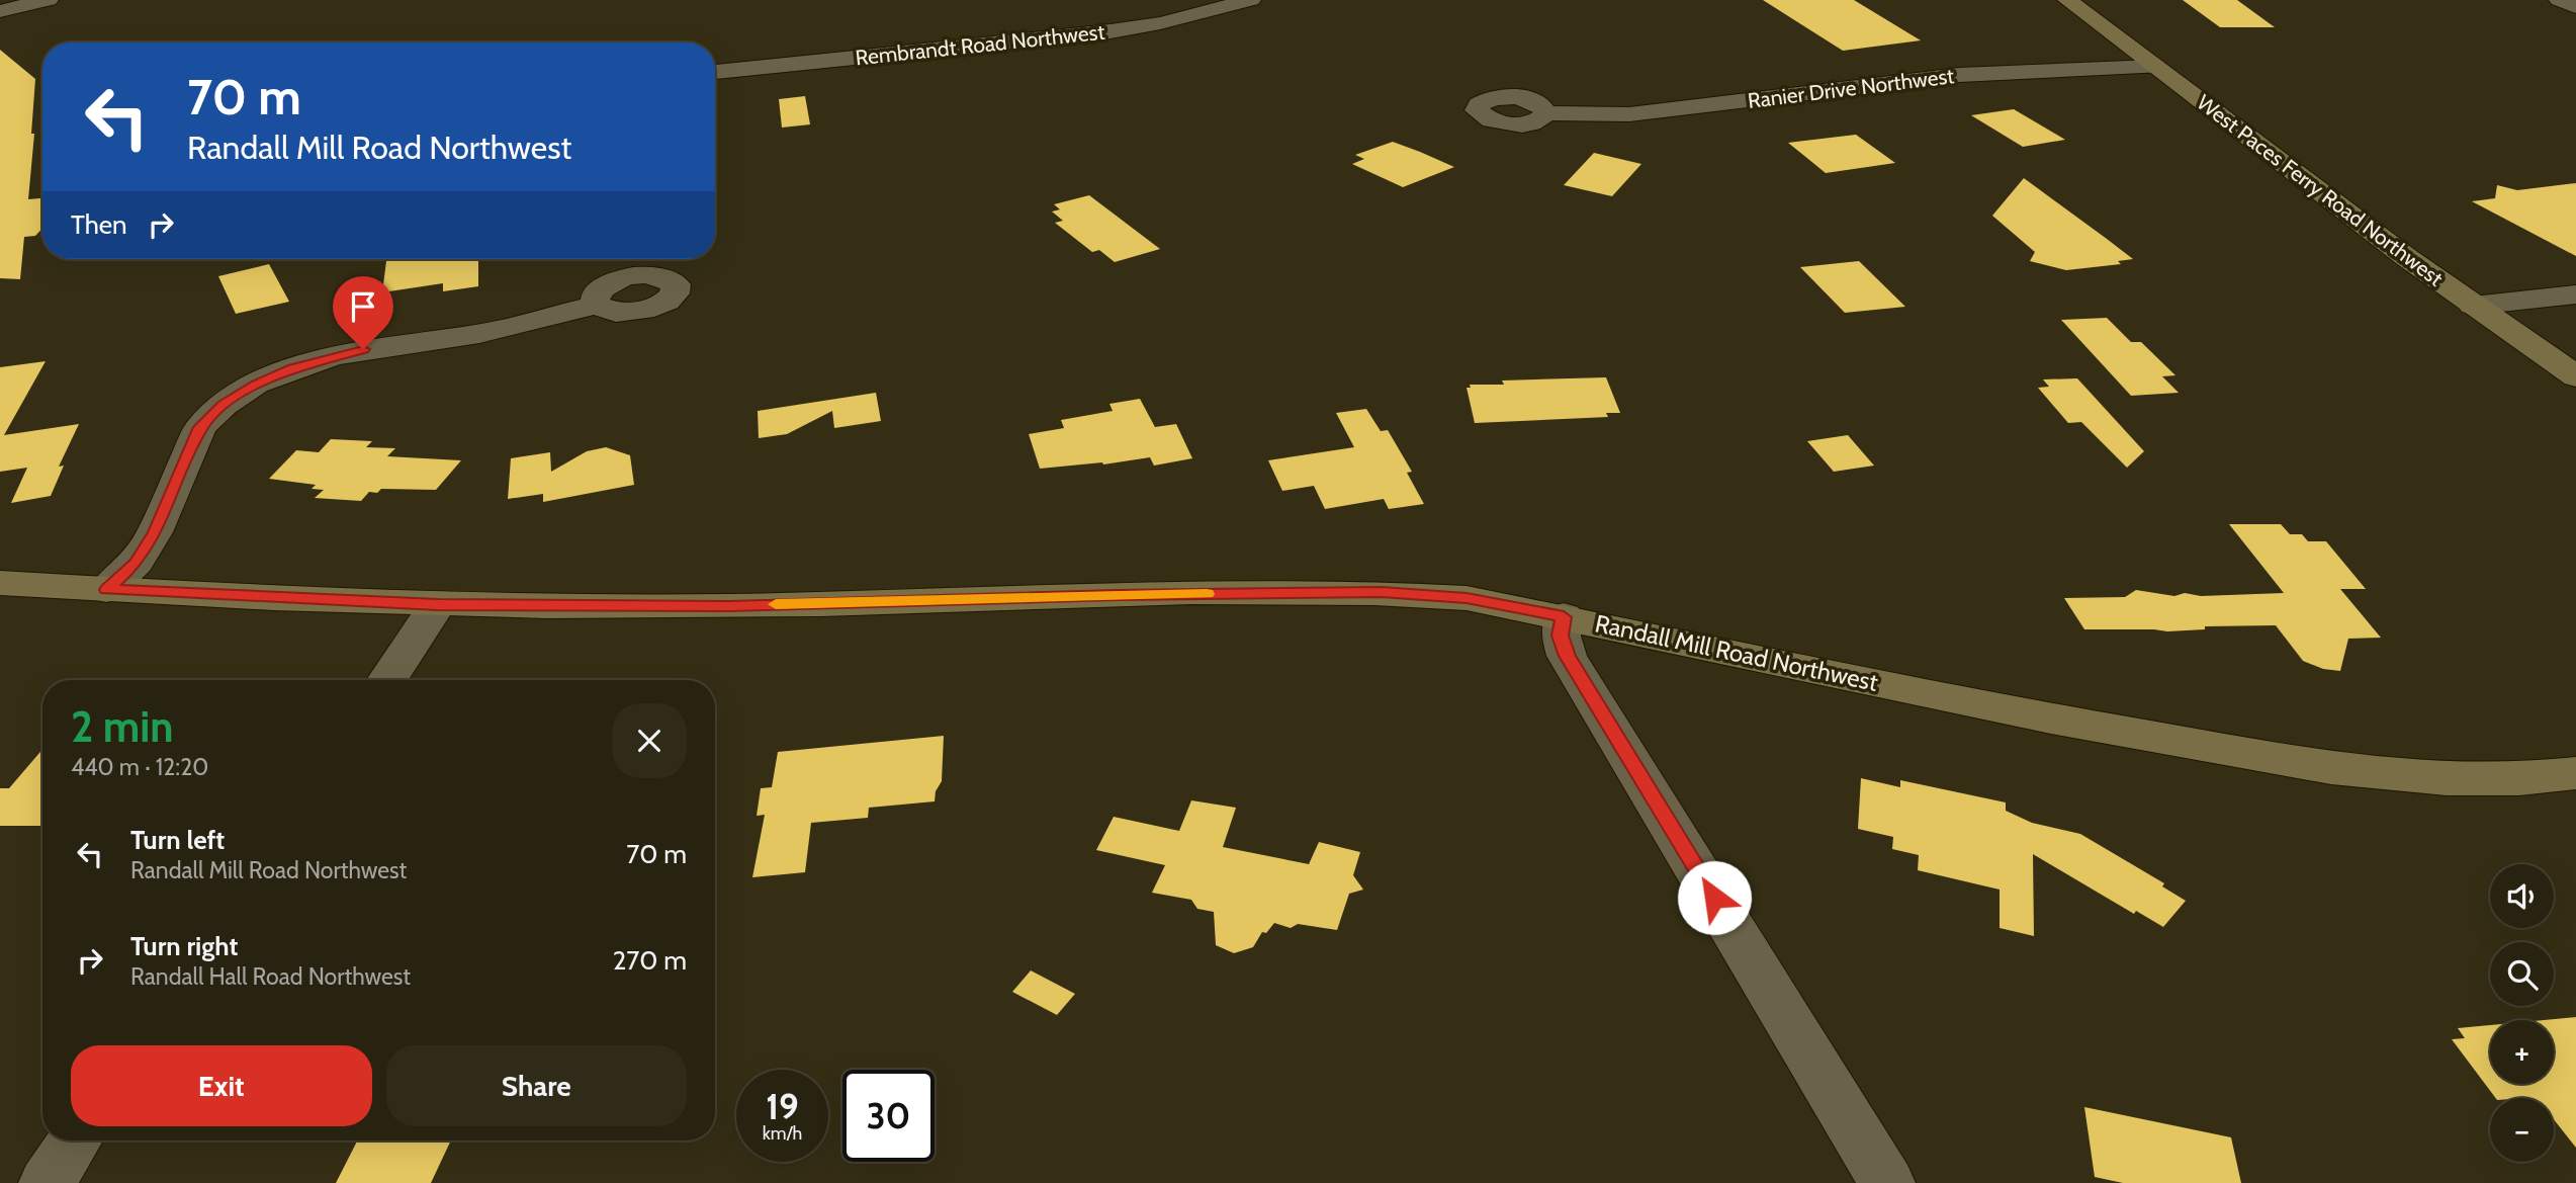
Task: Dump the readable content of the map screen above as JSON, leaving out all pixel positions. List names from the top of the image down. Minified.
{"streets":{"street":["Rembrandt Road Northwest","Ranier Drive Northwest","West Paces Ferry Road Northwest","Randall Mill Road Northwest"]},"crossings":[["Ranier Drive Northwest","West Paces Ferry Road Northwest"]],"page":{"turn":["70 m","Randall Mill Road Northwest"],"then":"Then","heading":["2 min","440 m · 12:20"],"list":[{"name":"Turn left","note":"Randall Mill Road Northwest","value":"70 m"},{"name":"Turn right","note":"Randall Hall Road Northwest","value":"270 m"}],"map_buttons":["+","−"],"buttons":["Exit","Share"],"speed":"19 km/h","limit":"30"}}
